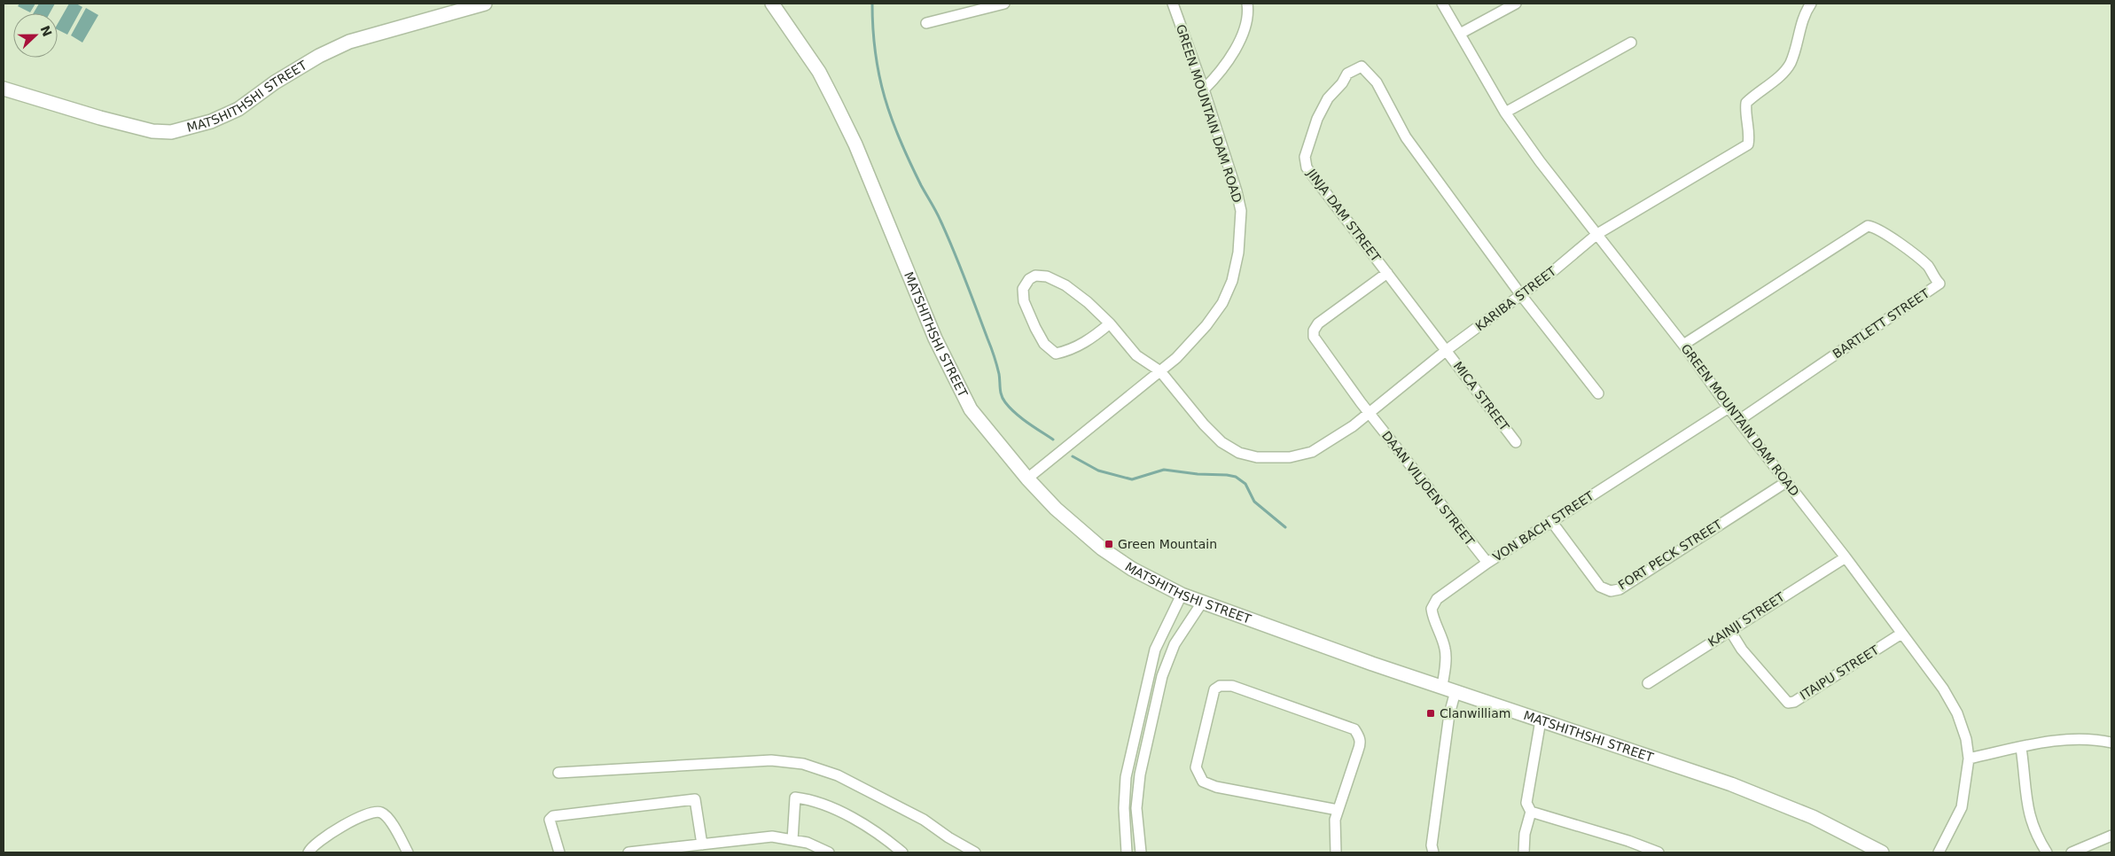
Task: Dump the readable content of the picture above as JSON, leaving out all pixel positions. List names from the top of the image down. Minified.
{"streets":{"main road":["MATSHITHSHI STREET"],"street":["GREEN MOUNTAIN DAM ROAD","JINJA DAM STREET","KARIBA STREET","BARTLETT STREET","MICA STREET","DAAN VILJOEN STREET","VON BACH STREET","FORT PECK STREET","KAINJI STREET","ITAIPU STREET"]},"crossings":[["MATSHITHSHI STREET","GREEN MOUNTAIN DAM ROAD"],["MATSHITHSHI STREET","VON BACH STREET"],["GREEN MOUNTAIN DAM ROAD","KARIBA STREET"],["GREEN MOUNTAIN DAM ROAD","BARTLETT STREET"],["GREEN MOUNTAIN DAM ROAD","VON BACH STREET"],["GREEN MOUNTAIN DAM ROAD","FORT PECK STREET"],["GREEN MOUNTAIN DAM ROAD","KAINJI STREET"],["GREEN MOUNTAIN DAM ROAD","ITAIPU STREET"],["JINJA DAM STREET","KARIBA STREET"],["JINJA DAM STREET","MICA STREET"],["JINJA DAM STREET","DAAN VILJOEN STREET"],["KARIBA STREET","MICA STREET"],["KARIBA STREET","DAAN VILJOEN STREET"],["DAAN VILJOEN STREET","VON BACH STREET"],["VON BACH STREET","FORT PECK STREET"],["KAINJI STREET","ITAIPU STREET"]],"places":{"transit":["Green Mountain","Clanwilliam"]},"north":"right"}
